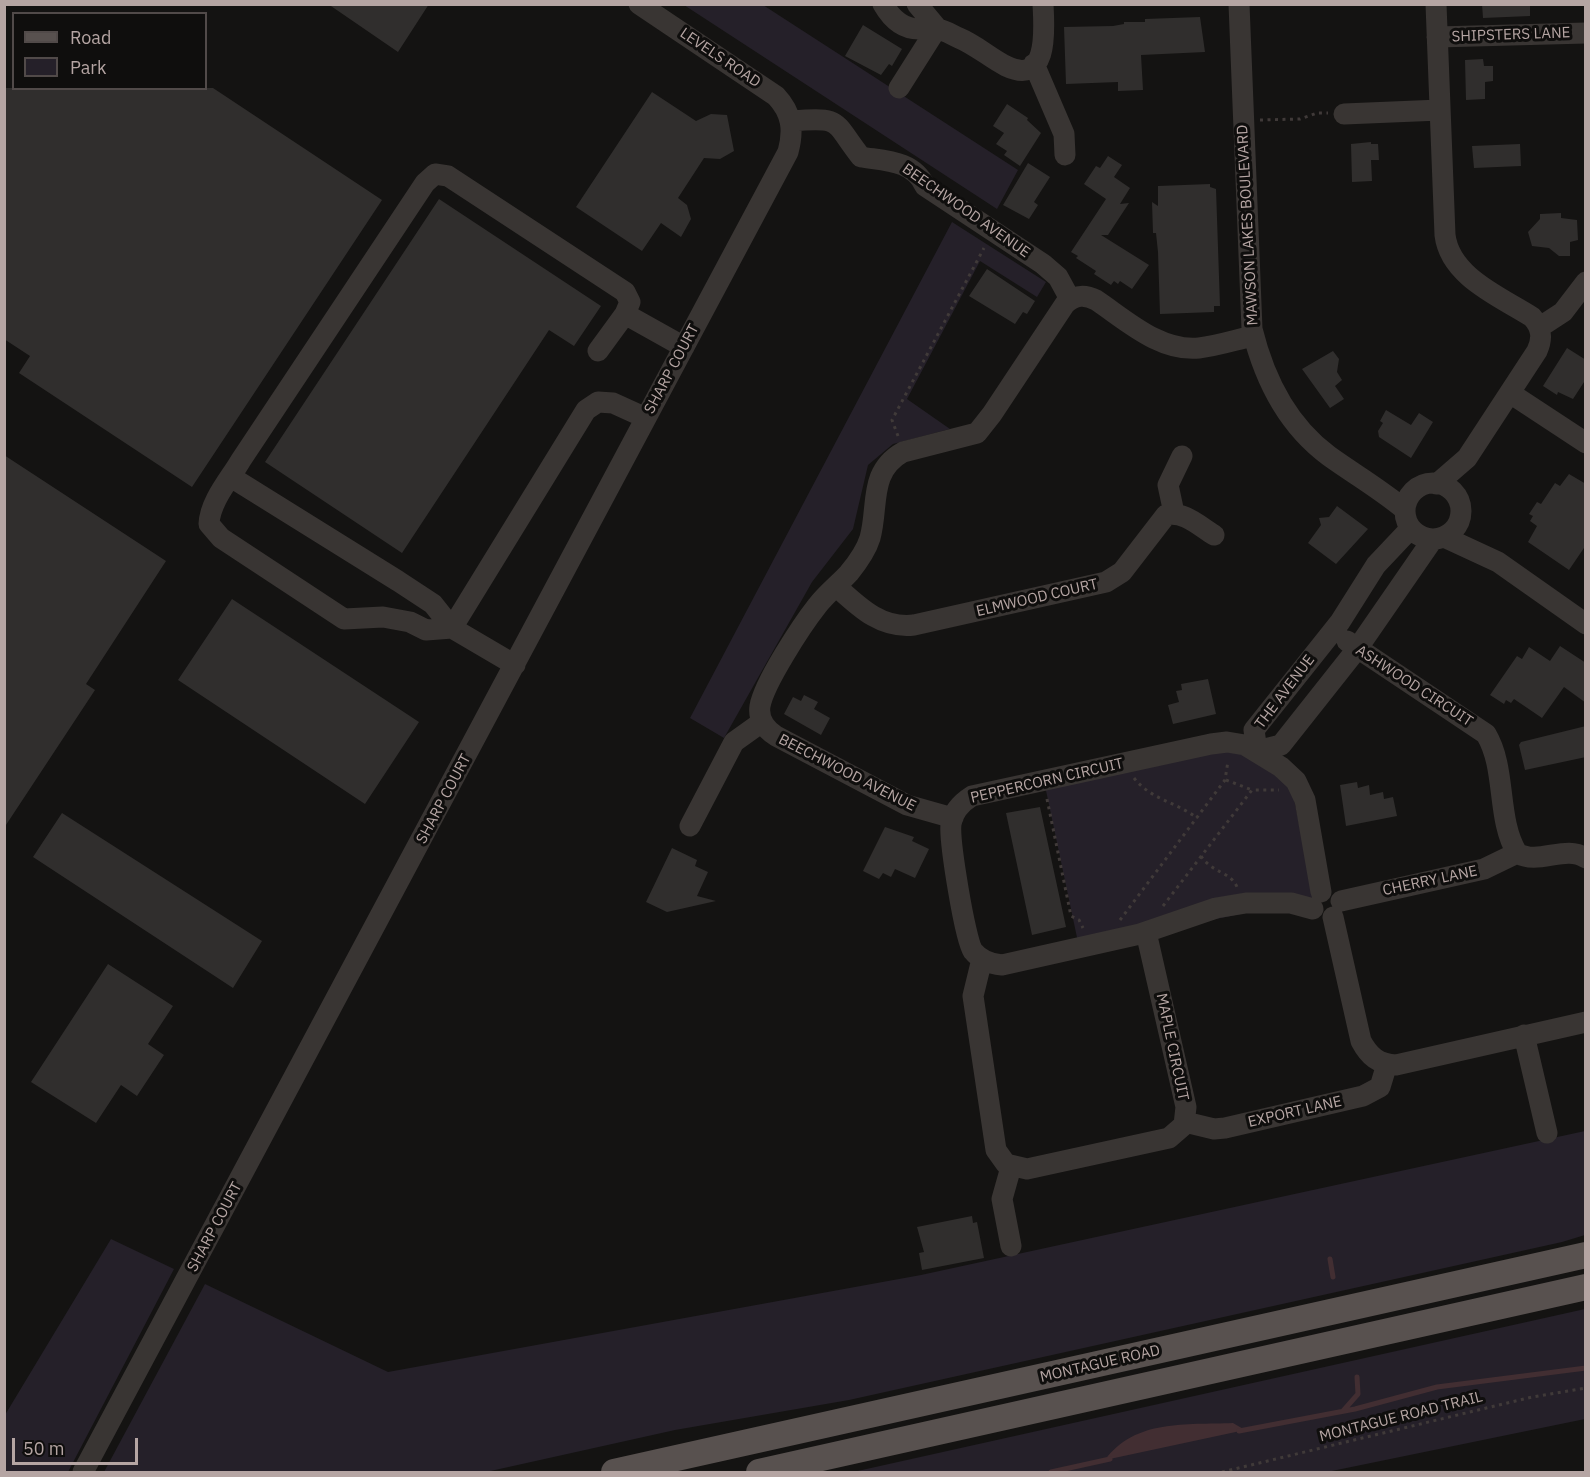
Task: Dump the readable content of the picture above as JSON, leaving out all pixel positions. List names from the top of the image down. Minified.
{"streets":{"main road":["MONTAGUE ROAD"],"street":["SHIPSTERS LANE","LEVELS ROAD","BEECHWOOD AVENUE","MAWSON LAKES BOULEVARD","SHARP COURT","ELMWOOD COURT","ASHWOOD CIRCUIT","THE AVENUE","PEPPERCORN CIRCUIT","CHERRY LANE","MAPLE CIRCUIT","EXPORT LANE"],"path":["MONTAGUE ROAD TRAIL"]},"crossings":[["LEVELS ROAD","BEECHWOOD AVENUE"],["LEVELS ROAD","SHARP COURT"],["BEECHWOOD AVENUE","SHARP COURT"],["BEECHWOOD AVENUE","PEPPERCORN CIRCUIT"],["MAWSON LAKES BOULEVARD","THE AVENUE"],["ASHWOOD CIRCUIT","THE AVENUE"],["ASHWOOD CIRCUIT","CHERRY LANE"],["THE AVENUE","PEPPERCORN CIRCUIT"],["MAPLE CIRCUIT","EXPORT LANE"]],"legend":["Road","Park"],"scale_bar":"50 m"}
